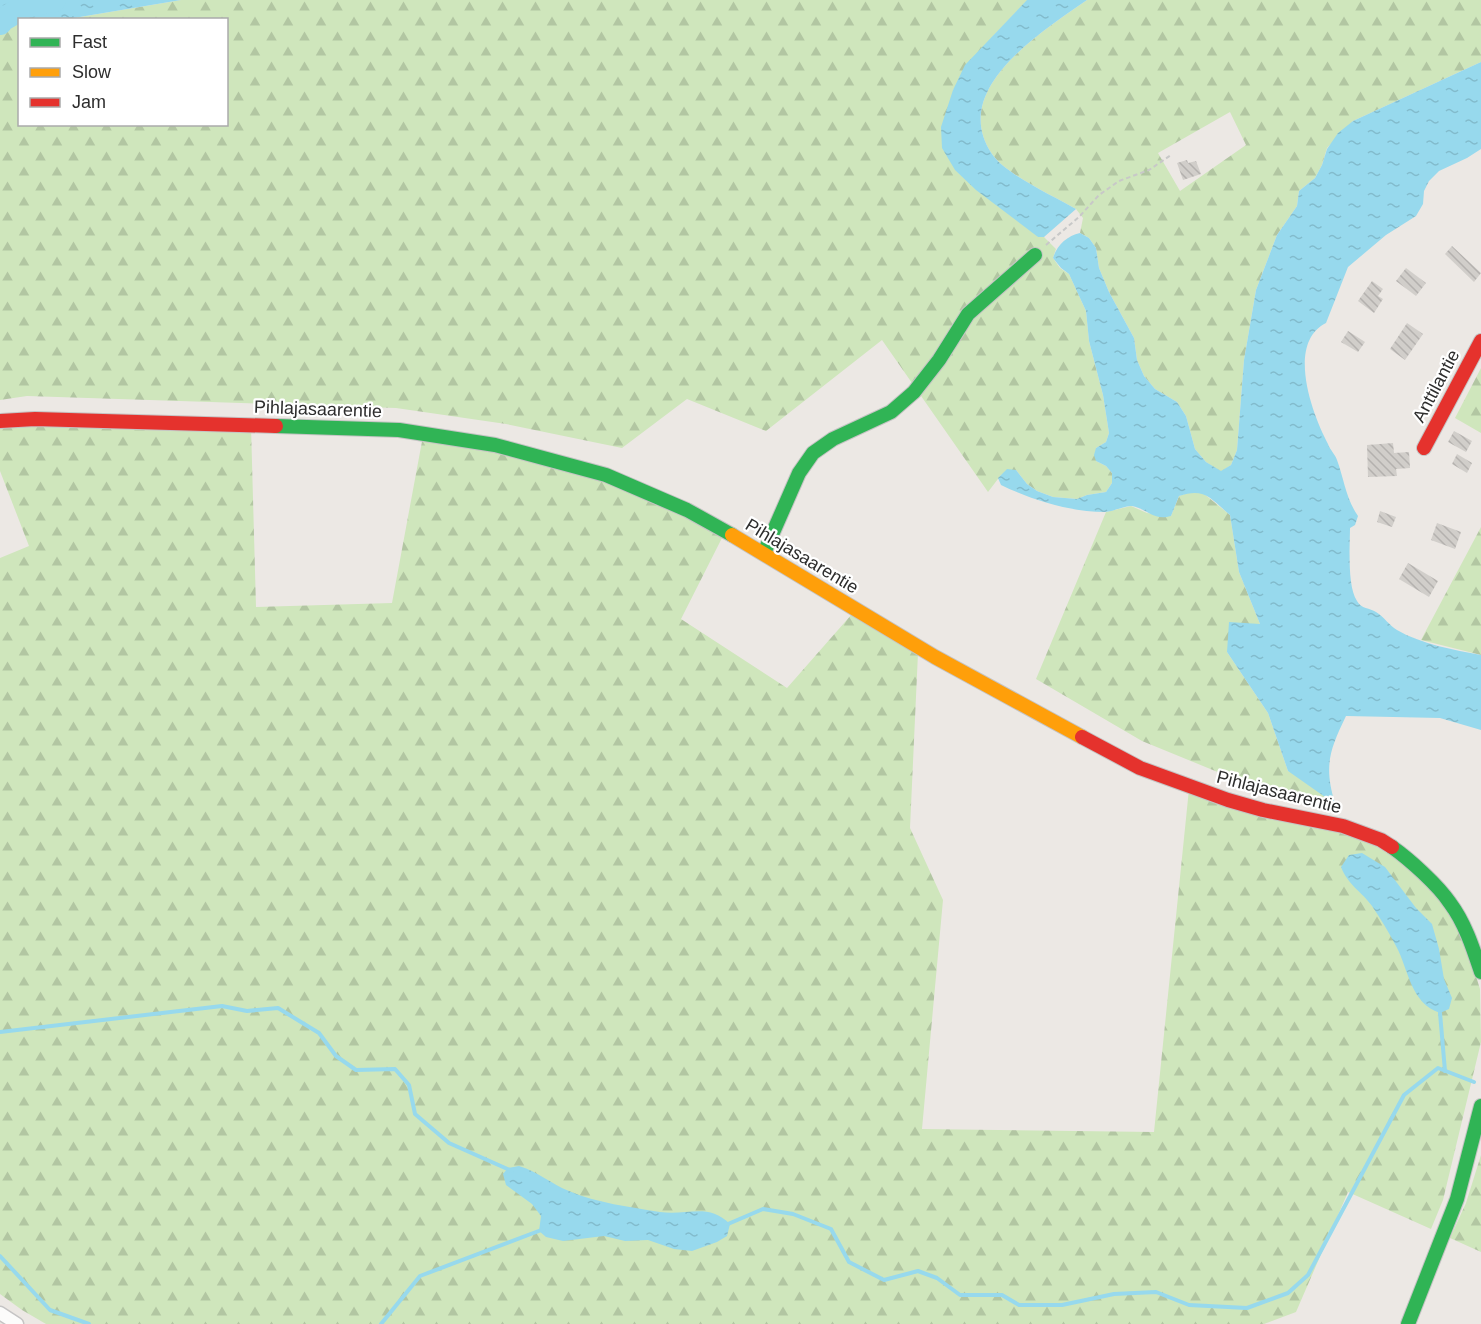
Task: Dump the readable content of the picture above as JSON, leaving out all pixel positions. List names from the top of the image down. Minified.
{"streets":{"street":["Anttilantie","Pihlajasaarentie"]},"legend":["Fast","Slow","Jam"]}
